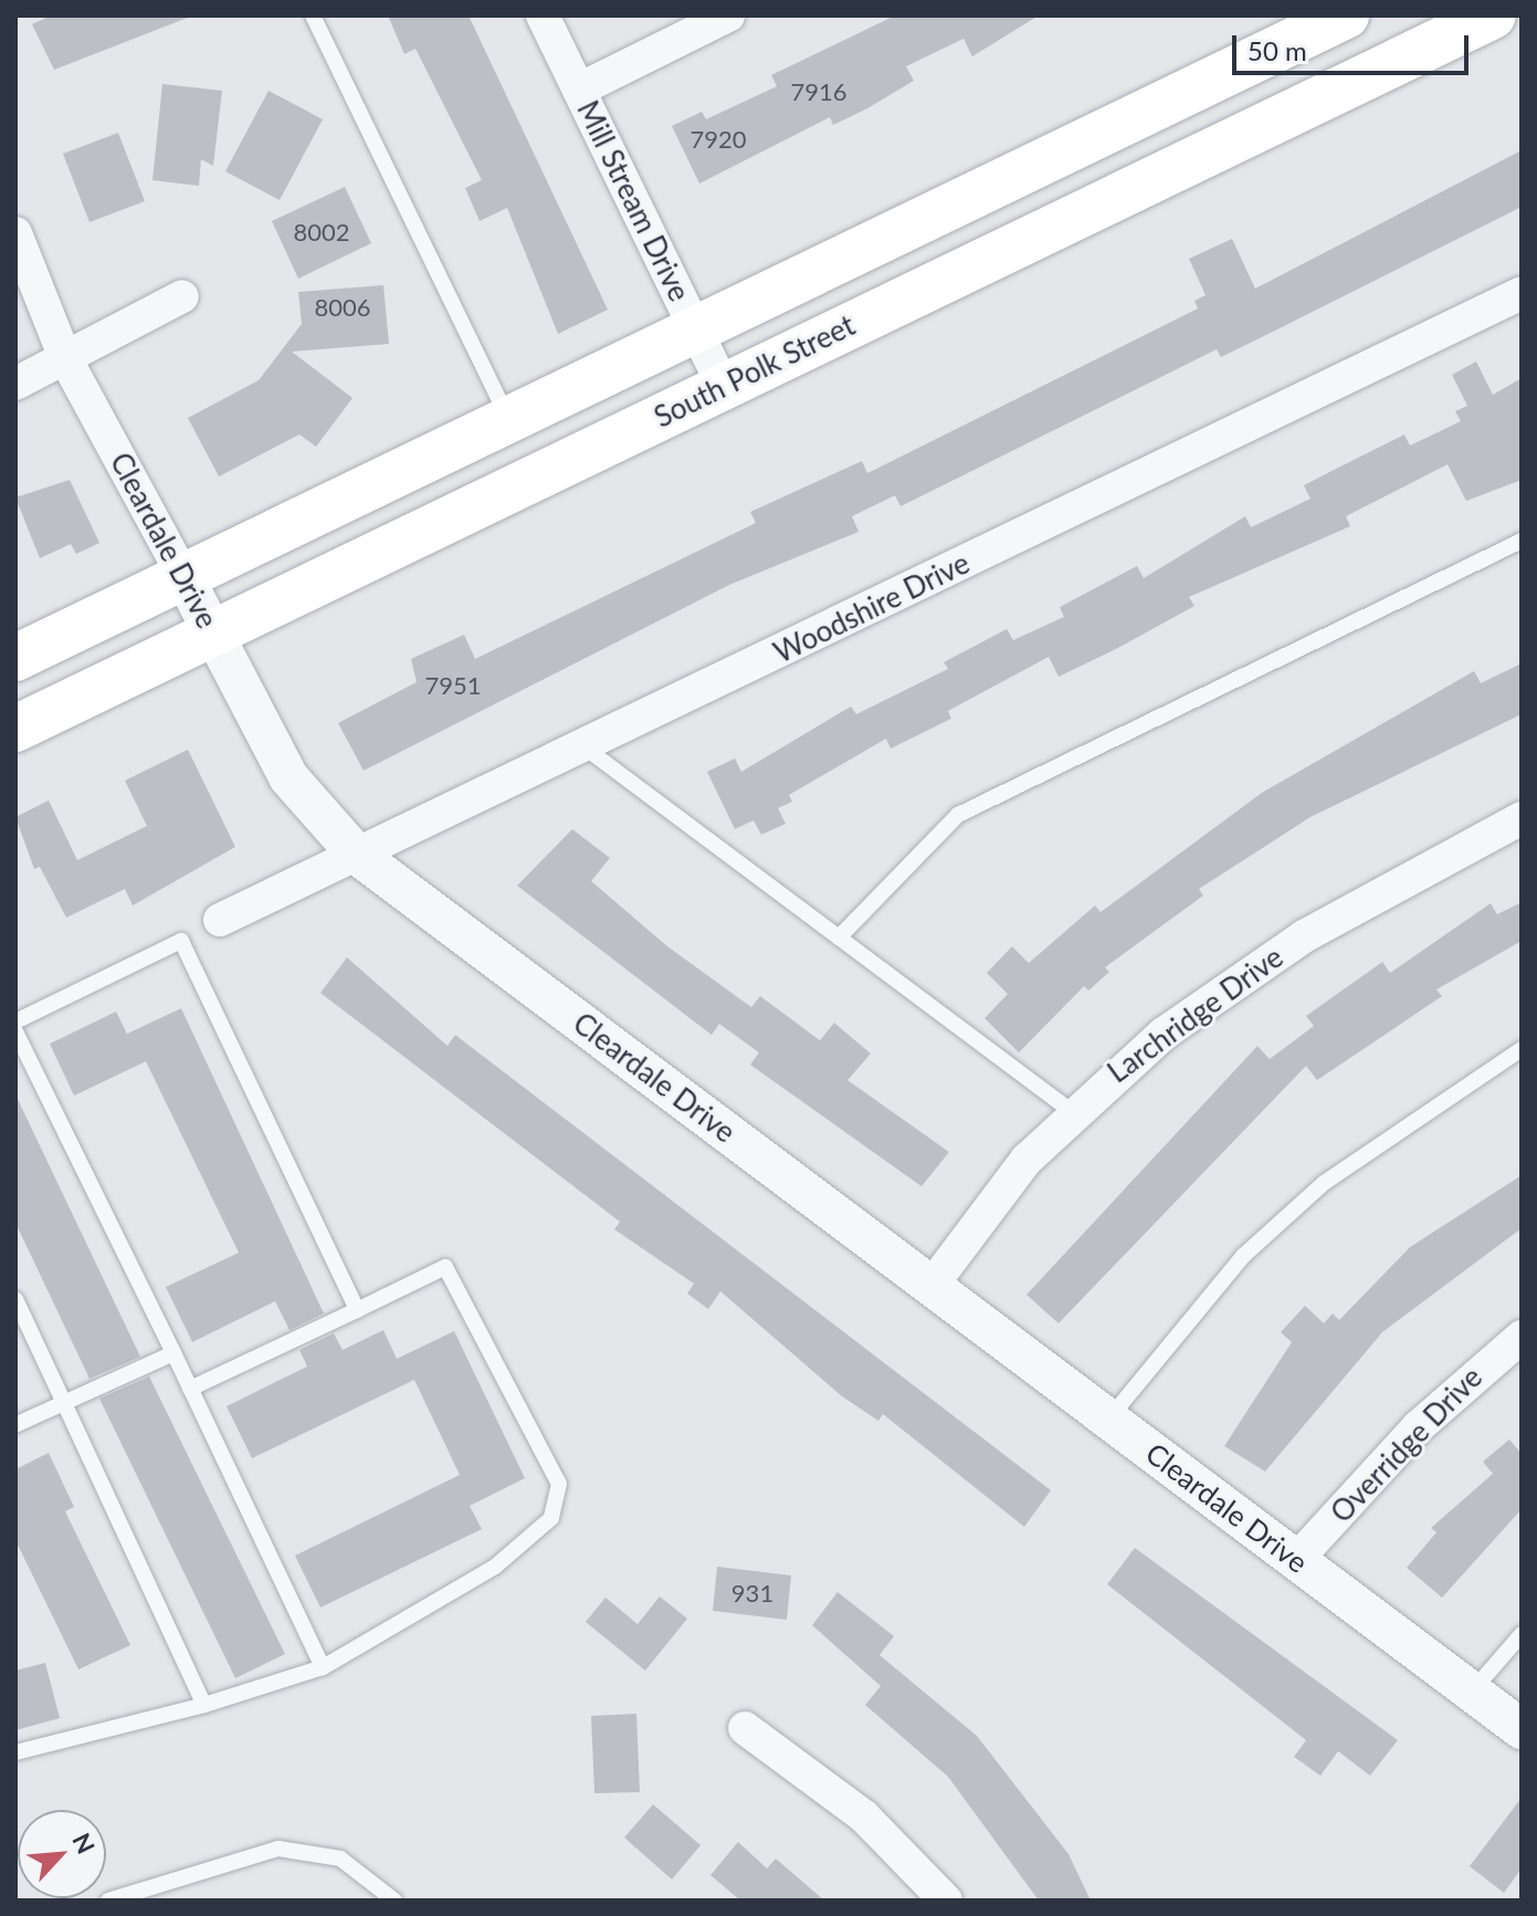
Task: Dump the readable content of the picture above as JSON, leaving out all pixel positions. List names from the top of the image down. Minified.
{"streets":{"main road":["South Polk Street"],"street":["Mill Stream Drive","Cleardale Drive","Woodshire Drive","Larchridge Drive","Overridge Drive"]},"crossings":[["Mill Stream Drive","South Polk Street"],["South Polk Street","Cleardale Drive"],["Cleardale Drive","Woodshire Drive"],["Cleardale Drive","Larchridge Drive"],["Cleardale Drive","Overridge Drive"]],"house_numbers":["7916","7920","8002","8006","7951","931"],"scale_bar":"50 m","north":"top right"}
